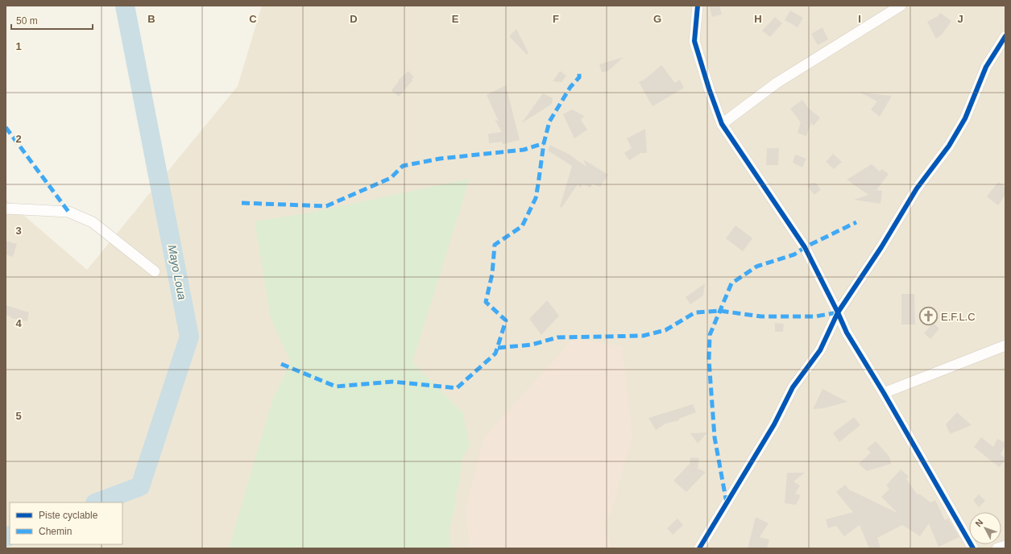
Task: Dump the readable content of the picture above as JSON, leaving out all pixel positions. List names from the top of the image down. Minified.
{"water":["Mayo Loua"],"places":{"church":["E.F.L.C"]},"legend":["Piste cyclable","Chemin"],"scale_bar":"50 m","north":"top left","grid":{"columns":["B","C","D","E","F","G","H","I","J"],"rows":["1","2","3","4","5"]}}
